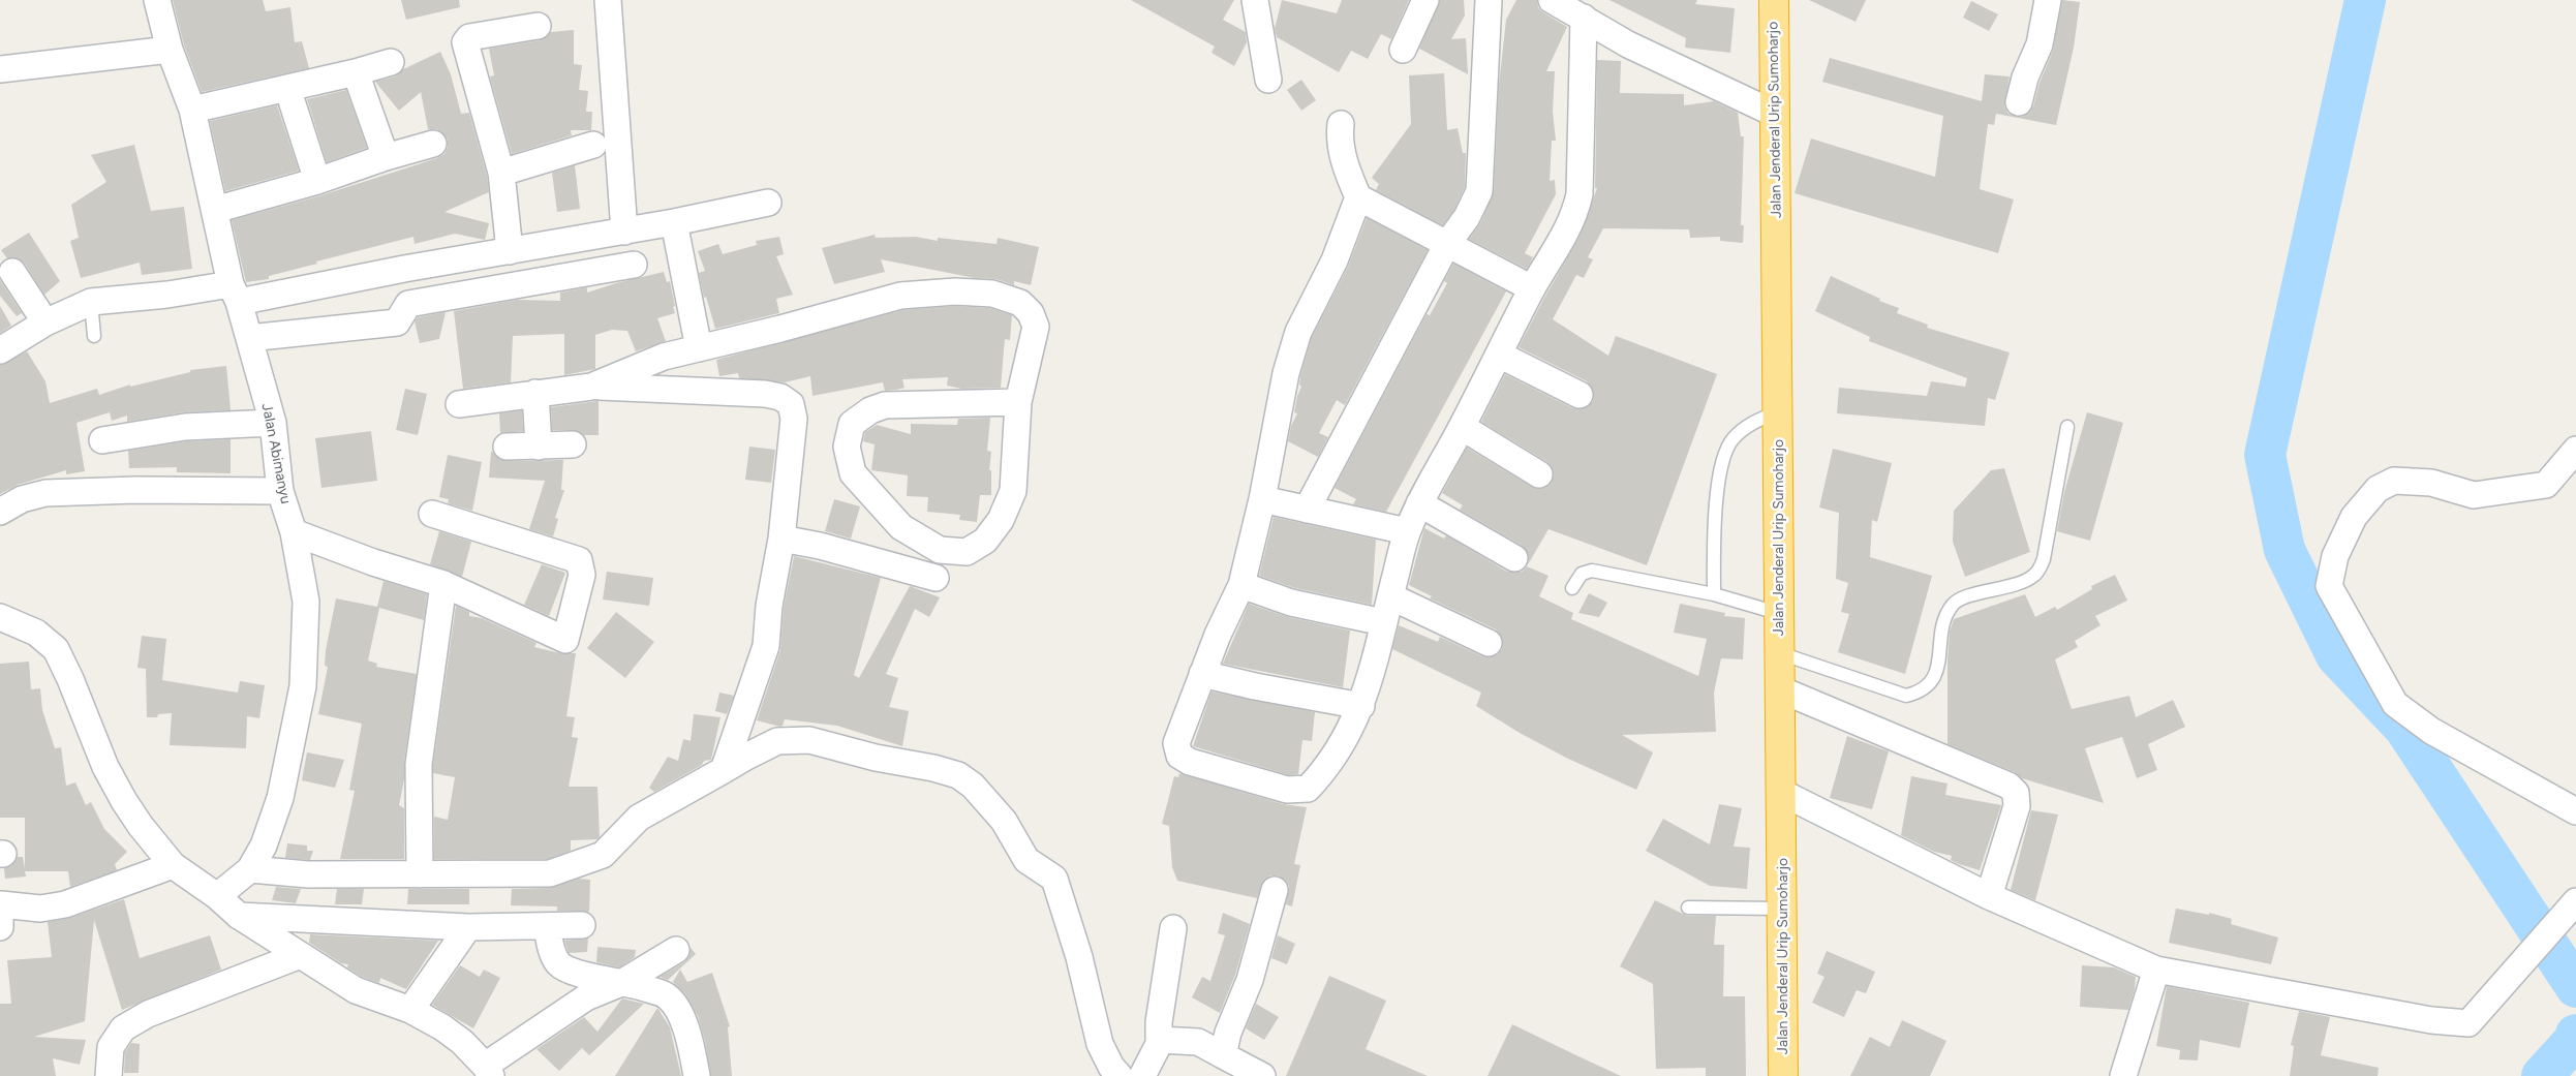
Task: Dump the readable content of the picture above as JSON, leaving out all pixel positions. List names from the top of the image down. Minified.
{"streets":{"highway":["Jalan Jenderal Urip Sumoharjo"],"street":["Jalan Abimanyu"]}}
